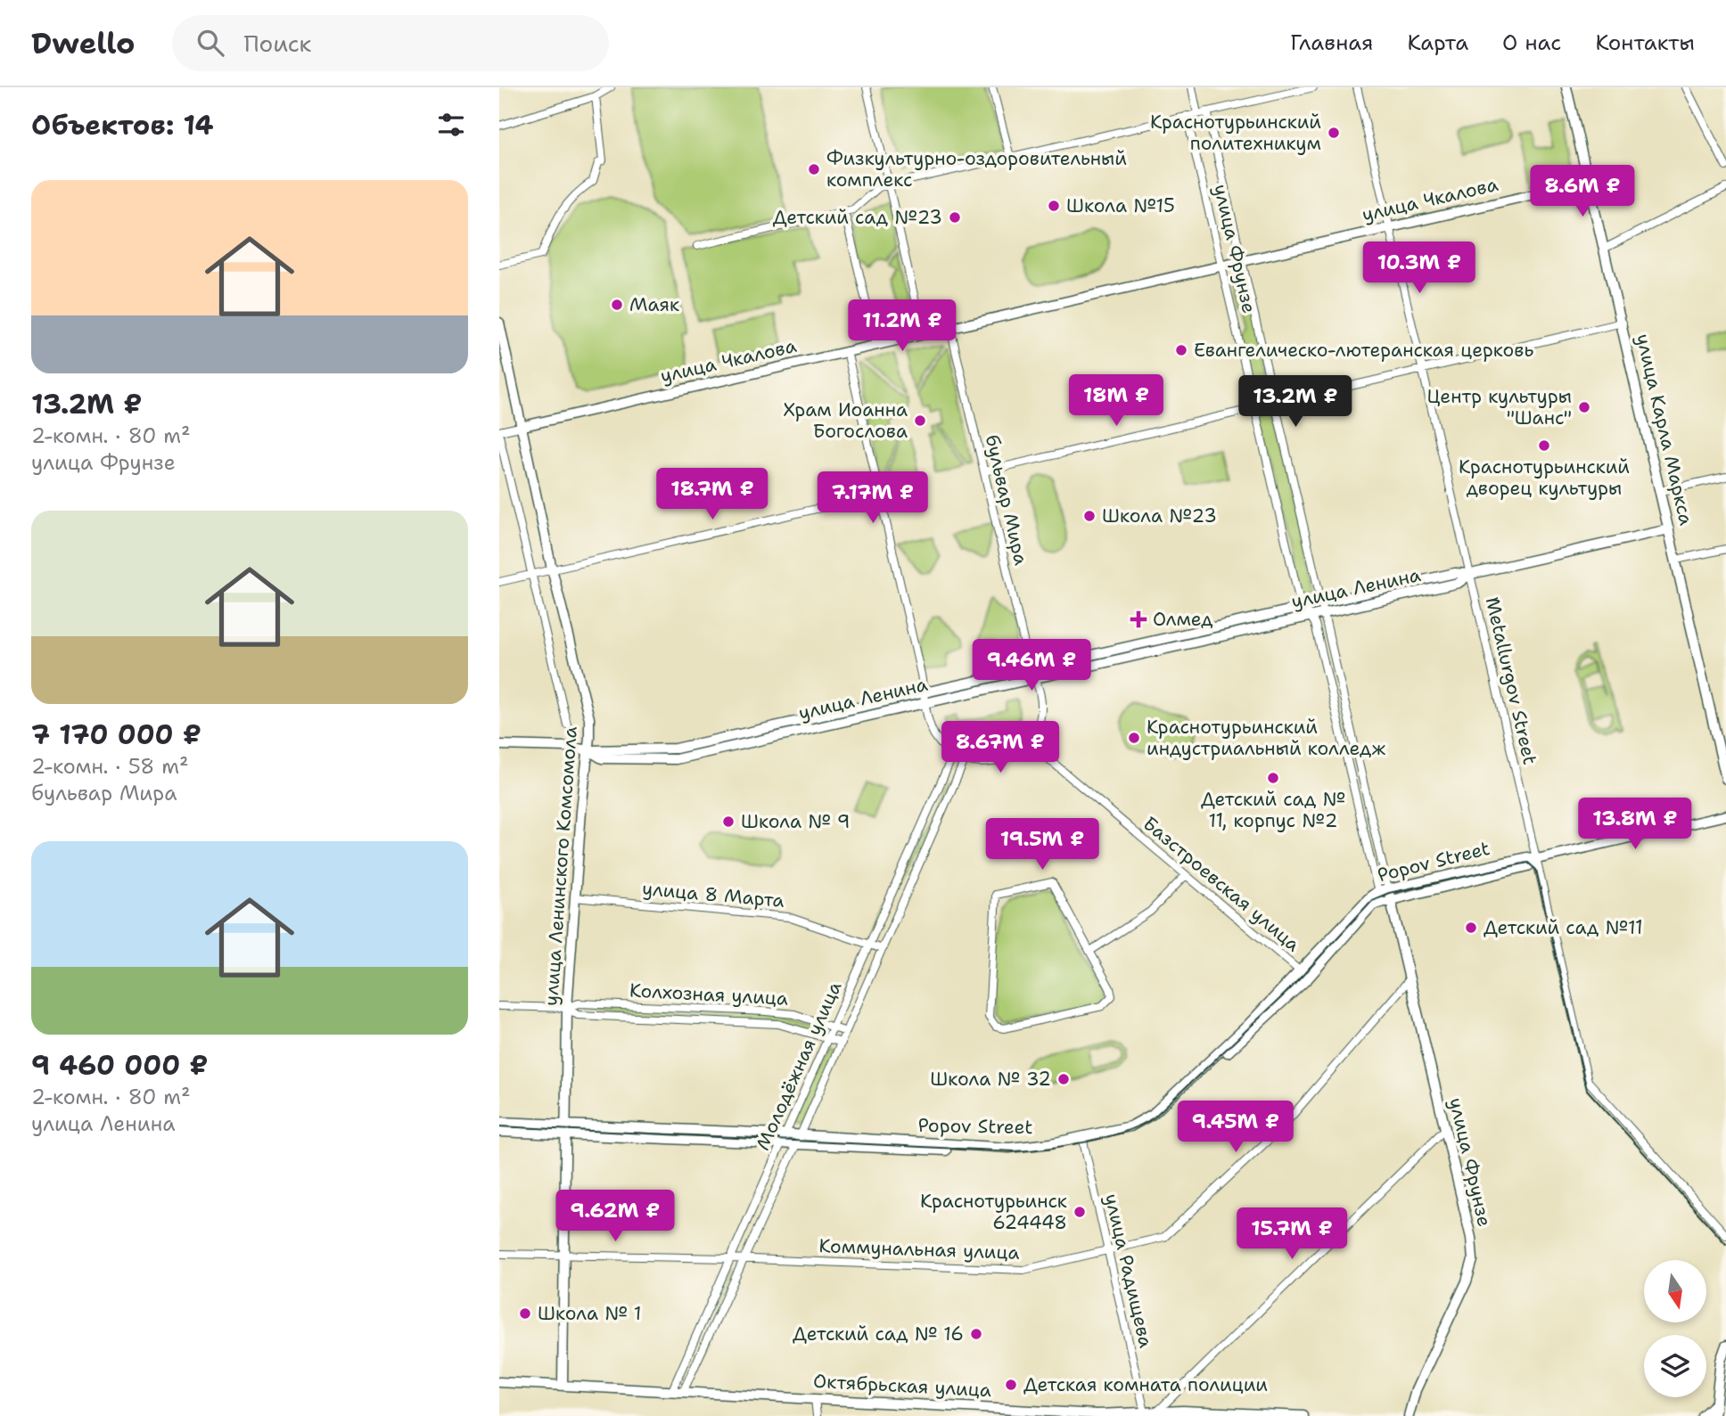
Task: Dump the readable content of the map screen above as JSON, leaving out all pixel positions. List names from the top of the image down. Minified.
{"streets":{"street":["улица Чкалова","улица Фрунзе","улица Карла Маркса","бульвар Мира","улица Ленина","Metallurgov Street","Popov Street","улица Ленинского Комсомола","Базстроевская улица","улица 8 Марта","Колхозная улица","Молодёжная улица","Коммунальная улица","улица Радищева","Октябрьская улица"]},"crossings":[["улица Чкалова","улица Фрунзе"],["улица Чкалова","улица Карла Маркса"],["улица Чкалова","бульвар Мира"],["улица Чкалова","Metallurgov Street"],["улица Чкалова","улица Ленинского Комсомола"],["улица Фрунзе","улица Ленина"],["улица Фрунзе","Popov Street"],["улица Фрунзе","Коммунальная улица"],["улица Карла Маркса","улица Ленина"],["бульвар Мира","улица Ленина"],["бульвар Мира","Базстроевская улица"],["улица Ленина","Metallurgov Street"],["улица Ленина","улица Ленинского Комсомола"],["Metallurgov Street","Popov Street"],["Popov Street","улица Ленинского Комсомола"],["Popov Street","Базстроевская улица"],["Popov Street","Молодёжная улица"],["Popov Street","улица Радищева"],["улица Ленинского Комсомола","улица 8 Марта"],["улица Ленинского Комсомола","Колхозная улица"],["улица Ленинского Комсомола","Коммунальная улица"],["улица Ленинского Комсомола","Октябрьская улица"],["улица 8 Марта","Молодёжная улица"],["Колхозная улица","Молодёжная улица"],["Молодёжная улица","Коммунальная улица"],["Молодёжная улица","Октябрьская улица"],["Коммунальная улица","улица Радищева"],["улица Радищева","Октябрьская улица"]],"places":{"other":["Краснотурьинский политехникум","Физкультурно-оздоровительный комплекс","Школа №15","Детский сад №23","Маяк","Евангелическо-лютеранская церковь","Центр культуры \"Шанс\"","Храм Иоанна Богослова","Краснотурьинский дворец культуры","Школа №23","Краснотурьинский индустриальный колледж","Детский сад № 11, корпус №2","Школа № 9","Детский сад №11","Школа № 32","Краснотурьинск 624448","Школа № 1","Детский сад № 16","Детская комната полиции"],"health":["Олмед"]},"north":"bottom","page":{"header":"Dwello","search":"Поиск","nav":["Главная","Карта","О нас","Контакты"],"heading":"Объектов: 14","list":[{"name":"13.2M ₽","note":"2-комн. · 80 m² · улица Фрунзе"},{"name":"7 170 000 ₽","note":"2-комн. · 58 m² · бульвар Мира"},{"name":"9 460 000 ₽","note":"2-комн. · 80 m² · улица Ленина"}],"price":["8.6M ₽","10.3M ₽","11.2M ₽","18M ₽","13.2M ₽","18.7M ₽","7.17M ₽","9.46M ₽","8.67M ₽","13.8M ₽","19.5M ₽","9.45M ₽","9.62M ₽","15.7M ₽"]}}
